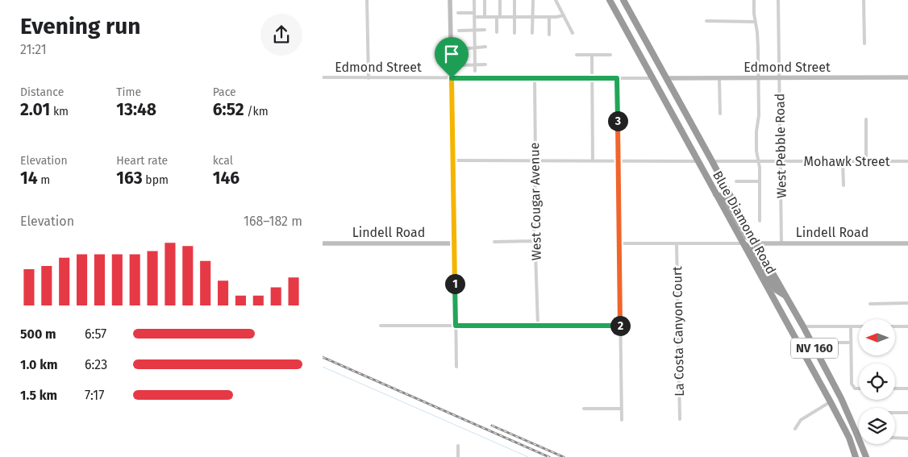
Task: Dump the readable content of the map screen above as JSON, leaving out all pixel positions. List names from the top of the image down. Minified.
{"streets":{"highway":["Blue Diamond Road","NV 160"],"street":["Edmond Street","West Pebble Road","Mohawk Street","West Cougar Avenue","Lindell Road","La Costa Canyon Court"]},"crossings":[["Edmond Street","West Pebble Road"],["Edmond Street","West Cougar Avenue"],["Edmond Street","Blue Diamond Road"],["West Pebble Road","Mohawk Street"],["West Pebble Road","Lindell Road"],["Mohawk Street","Blue Diamond Road"],["Blue Diamond Road","Lindell Road"]],"north":"left","page":{"heading":["Evening run","21:21"],"stats":[["Distance","2.01 km"],["Time","13:48"],["Pace","6:52 /km"],["Elevation","14 m"],["Heart rate","163 bpm"],["kcal","146"]],"pins":["3","1","2"],"chart":["Elevation","168–182 m"],"list":[{"name":"500 m","note":"6:57"},{"name":"1.0 km","note":"6:23"},{"name":"1.5 km","note":"7:17"}]}}
